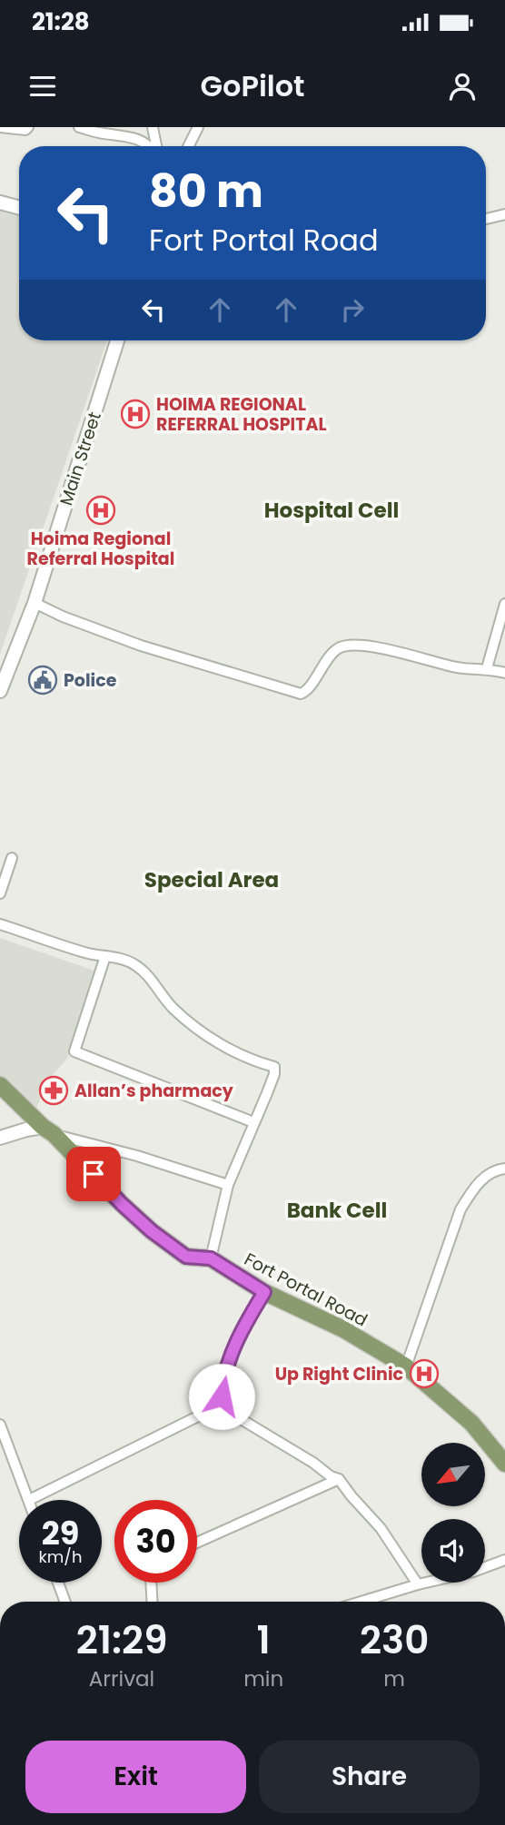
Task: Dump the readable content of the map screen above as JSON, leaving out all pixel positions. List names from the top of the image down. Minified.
{"streets":{"main road":["Fort Portal Road"],"street":["Main Street"]},"districts":["Hospital Cell","Special Area","Bank Cell"],"places":{"hospital":["HOIMA REGIONAL REFERRAL HOSPITAL","Hoima Regional Referral Hospital","Up Right Clinic"],"public building":["Police"],"pharmacy":["Allan’s pharmacy"]},"north":"bottom left","page":{"status":"21:28","header":"GoPilot","turn":["80 m","Fort Portal Road"],"speed":"29 km/h","limit":"30","eta":["21:29","Arrival","1","min","230","m"],"buttons":["Exit","Share"]}}
